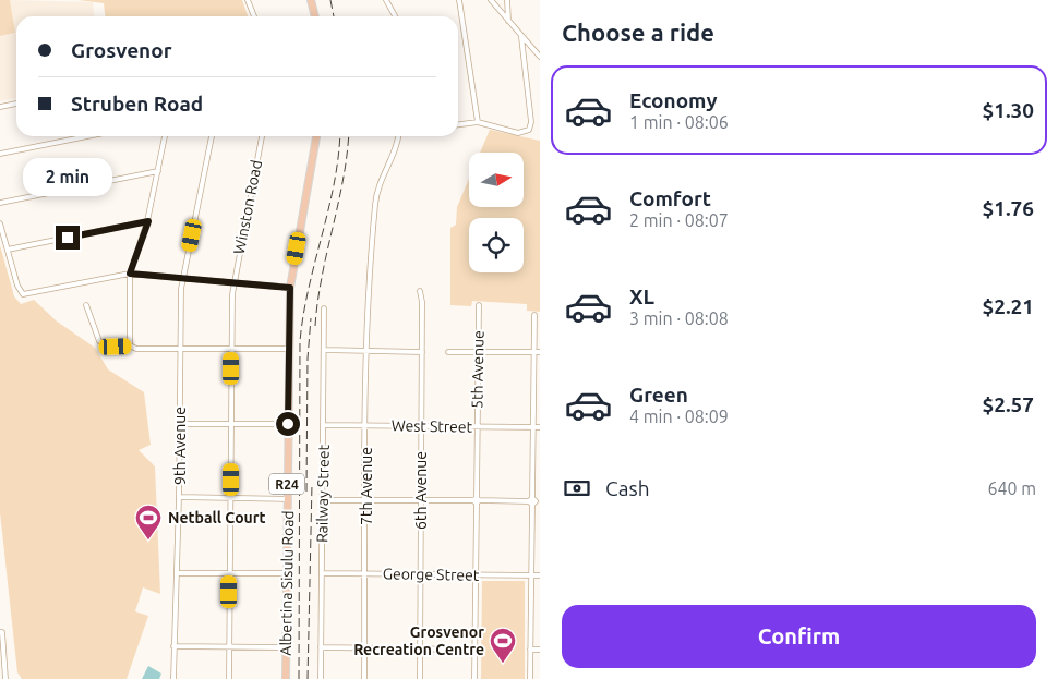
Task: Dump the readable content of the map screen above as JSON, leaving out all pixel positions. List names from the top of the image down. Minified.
{"streets":{"main road":["R24","Albertina Sisulu Road"],"street":["Winston Road","5th Avenue","West Street","9th Avenue","7th Avenue","6th Avenue","Railway Street","George Street"]},"crossings":[["5th Avenue","West Street"],["5th Avenue","George Street"],["West Street","7th Avenue"],["West Street","6th Avenue"],["West Street","Railway Street"],["7th Avenue","George Street"],["6th Avenue","George Street"],["Railway Street","George Street"]],"places":{"sports":["Netball Court","Grosvenor Recreation Centre"]},"north":"right","page":{"heading":"Choose a ride","banner":["Grosvenor","Struben Road"],"list":[{"name":"Economy","note":"1 min · 08:06","value":"$1.30"},{"name":"Comfort","note":"2 min · 08:07","value":"$1.76"},{"name":"XL","note":"3 min · 08:08","value":"$2.21"},{"name":"Green","note":"4 min · 08:09","value":"$2.57"}],"bubble":"2 min","pay":["Cash","640 m"],"buttons":"Confirm"}}
